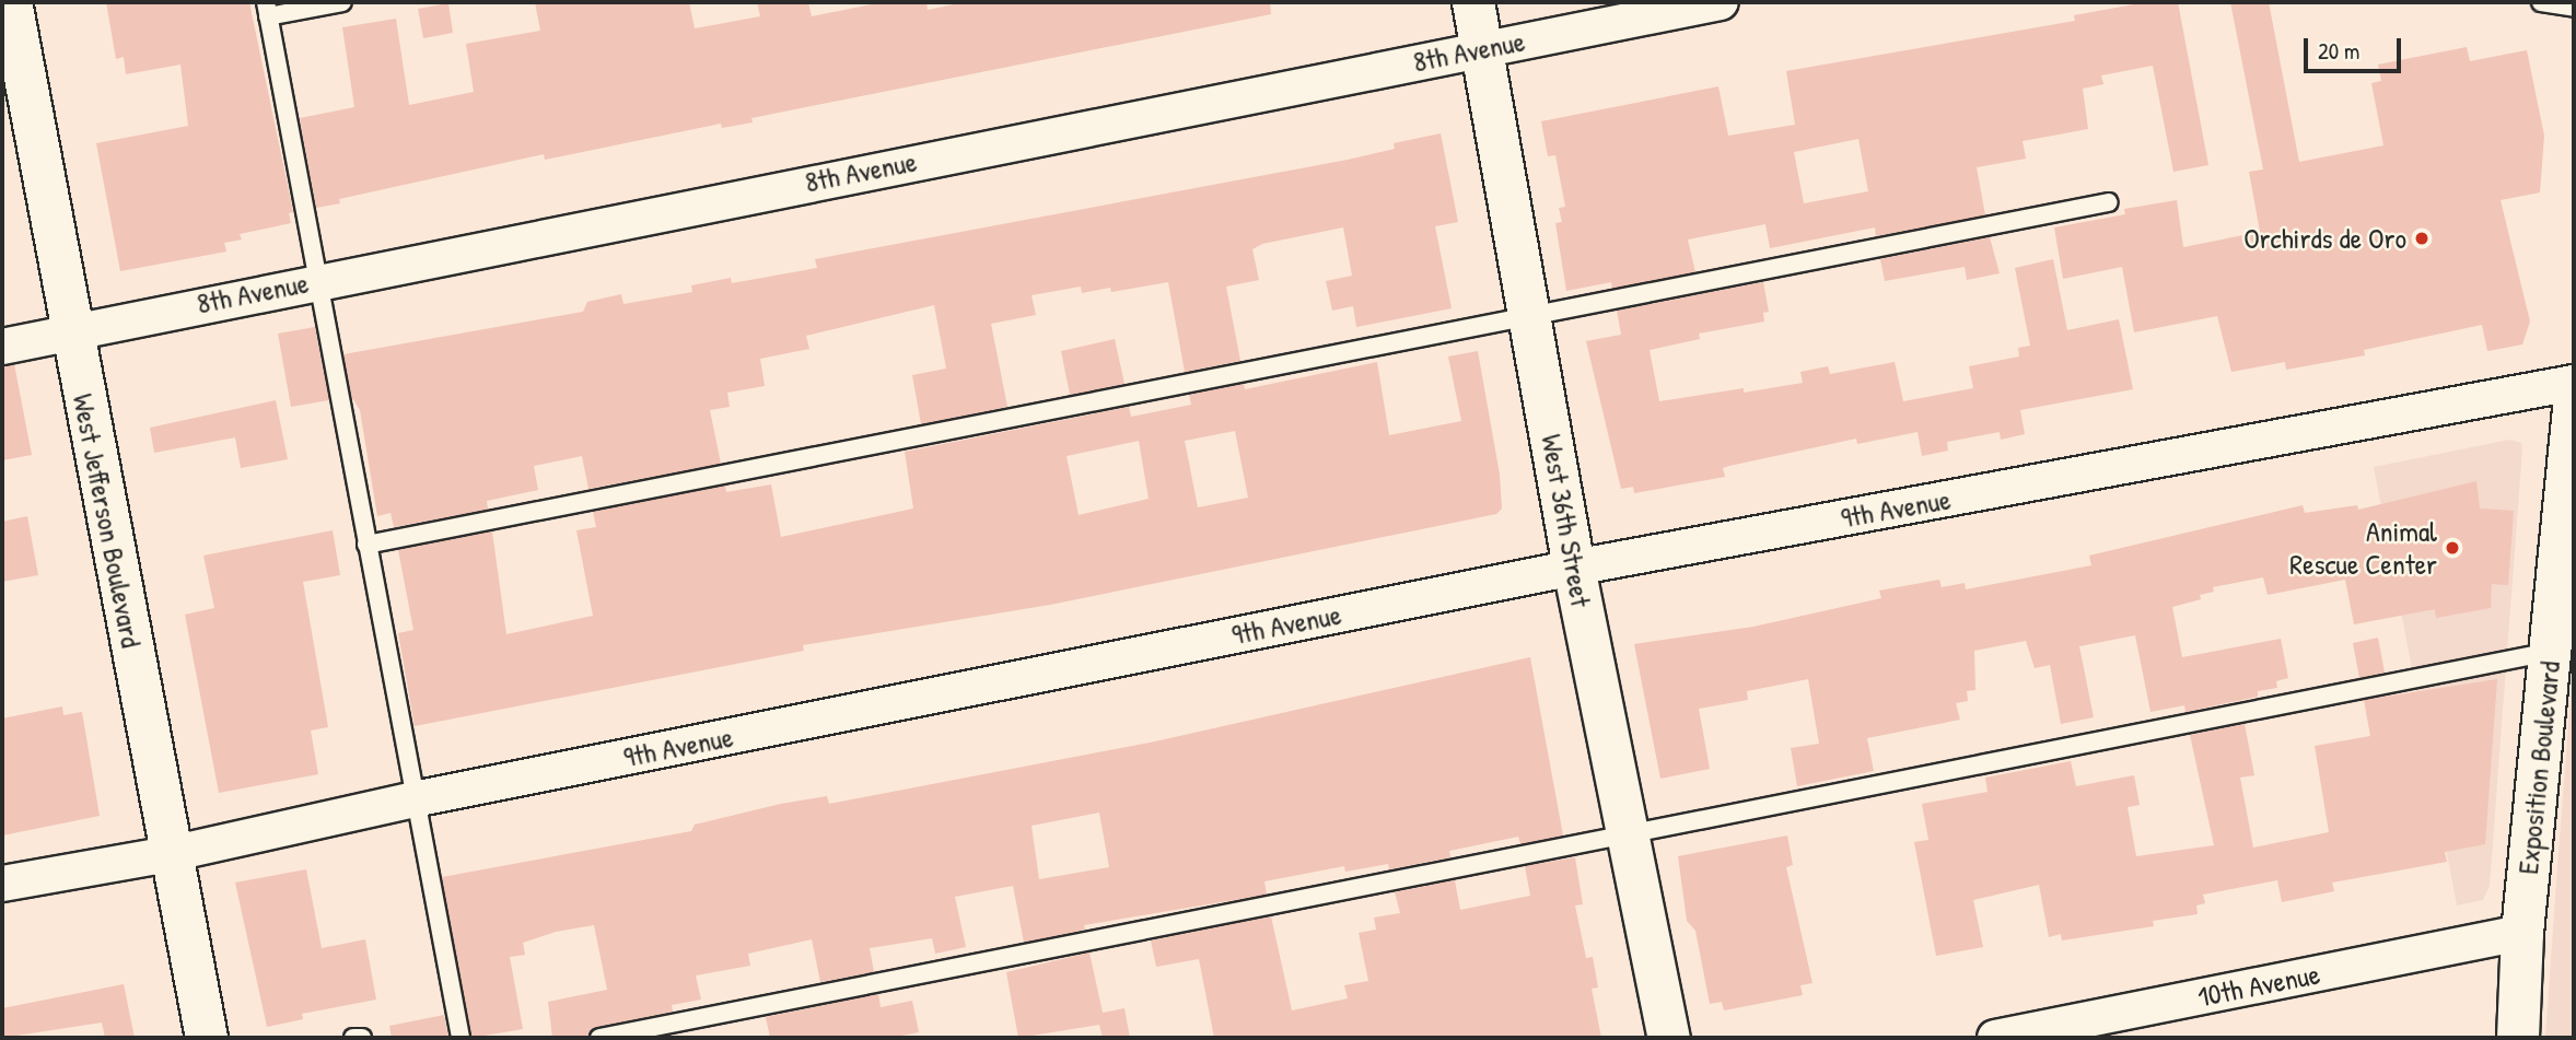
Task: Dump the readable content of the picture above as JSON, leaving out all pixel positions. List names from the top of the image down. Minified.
{"streets":{"street":["8th Avenue","9th Avenue","West Jefferson Boulevard","West 36th Street","Exposition Boulevard","10th Avenue"]},"crossings":[["8th Avenue","West Jefferson Boulevard"],["8th Avenue","West 36th Street"],["9th Avenue","West Jefferson Boulevard"],["9th Avenue","West 36th Street"],["Exposition Boulevard","10th Avenue"]],"places":["Orchirds de Oro","Animal Rescue Center"],"scale_bar":"20 m"}
